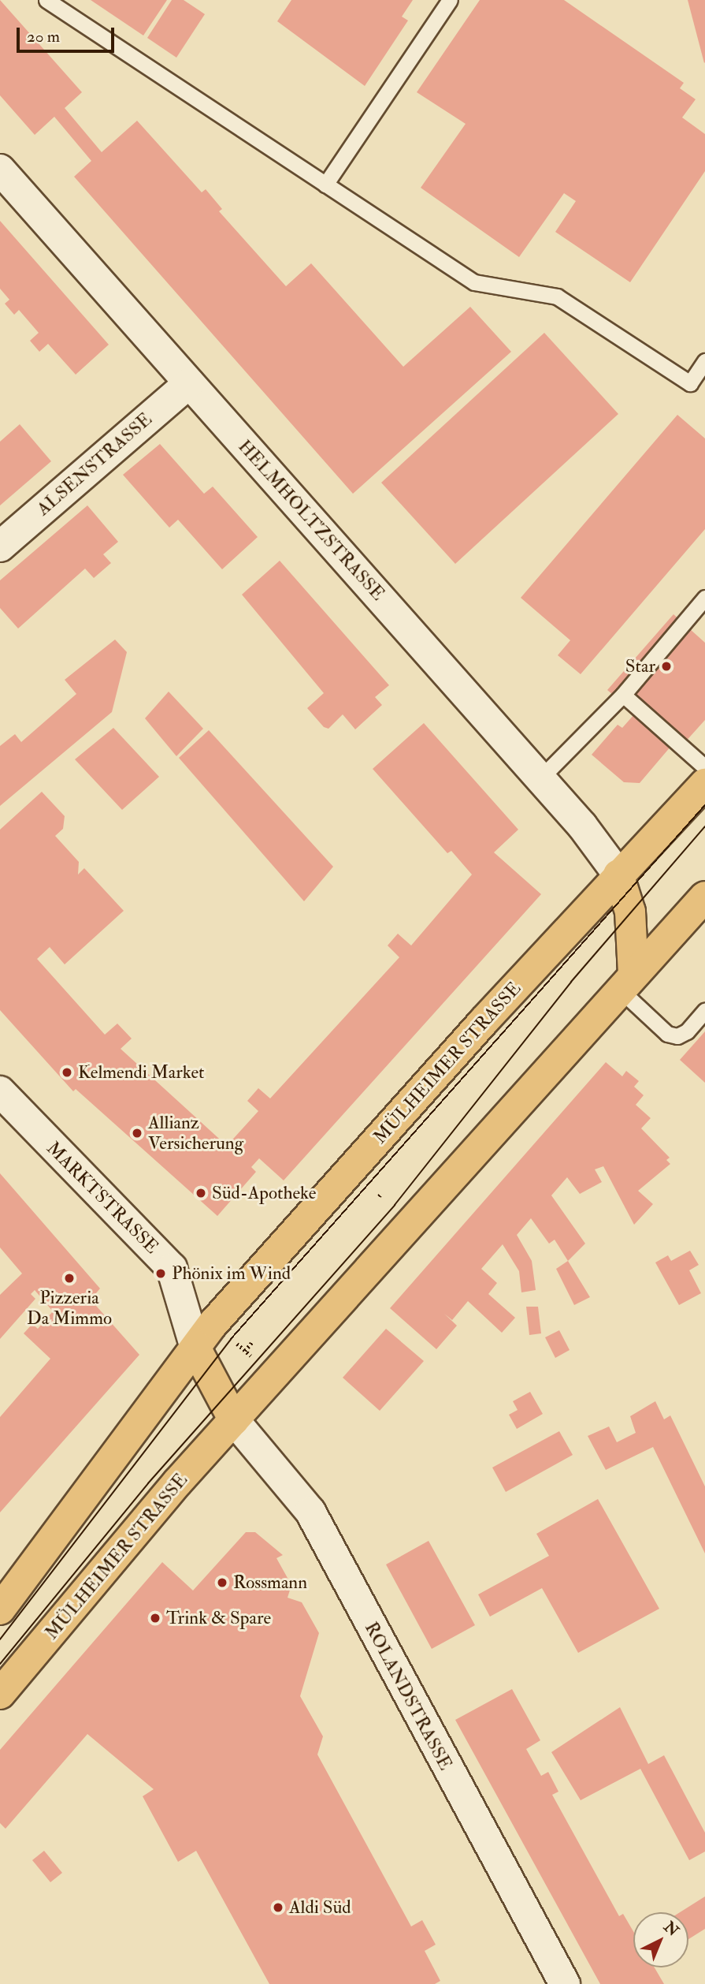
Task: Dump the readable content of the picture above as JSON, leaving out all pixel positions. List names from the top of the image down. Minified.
{"streets":{"main road":["MÜLHEIMER STRASSE"],"street":["ALSENSTRASSE","HELMHOLTZSTRASSE","MARKTSTRASSE","ROLANDSTRASSE"]},"crossings":[["ALSENSTRASSE","HELMHOLTZSTRASSE"],["HELMHOLTZSTRASSE","MÜLHEIMER STRASSE"],["MÜLHEIMER STRASSE","MARKTSTRASSE"],["MÜLHEIMER STRASSE","ROLANDSTRASSE"]],"places":["Star","Kelmendi Market","Allianz Versicherung","Süd-Apotheke","Phönix im Wind","Pizzeria Da Mimmo","Rossmann","Trink & Spare","Aldi Süd"],"scale_bar":"20 m","north":"top right"}
